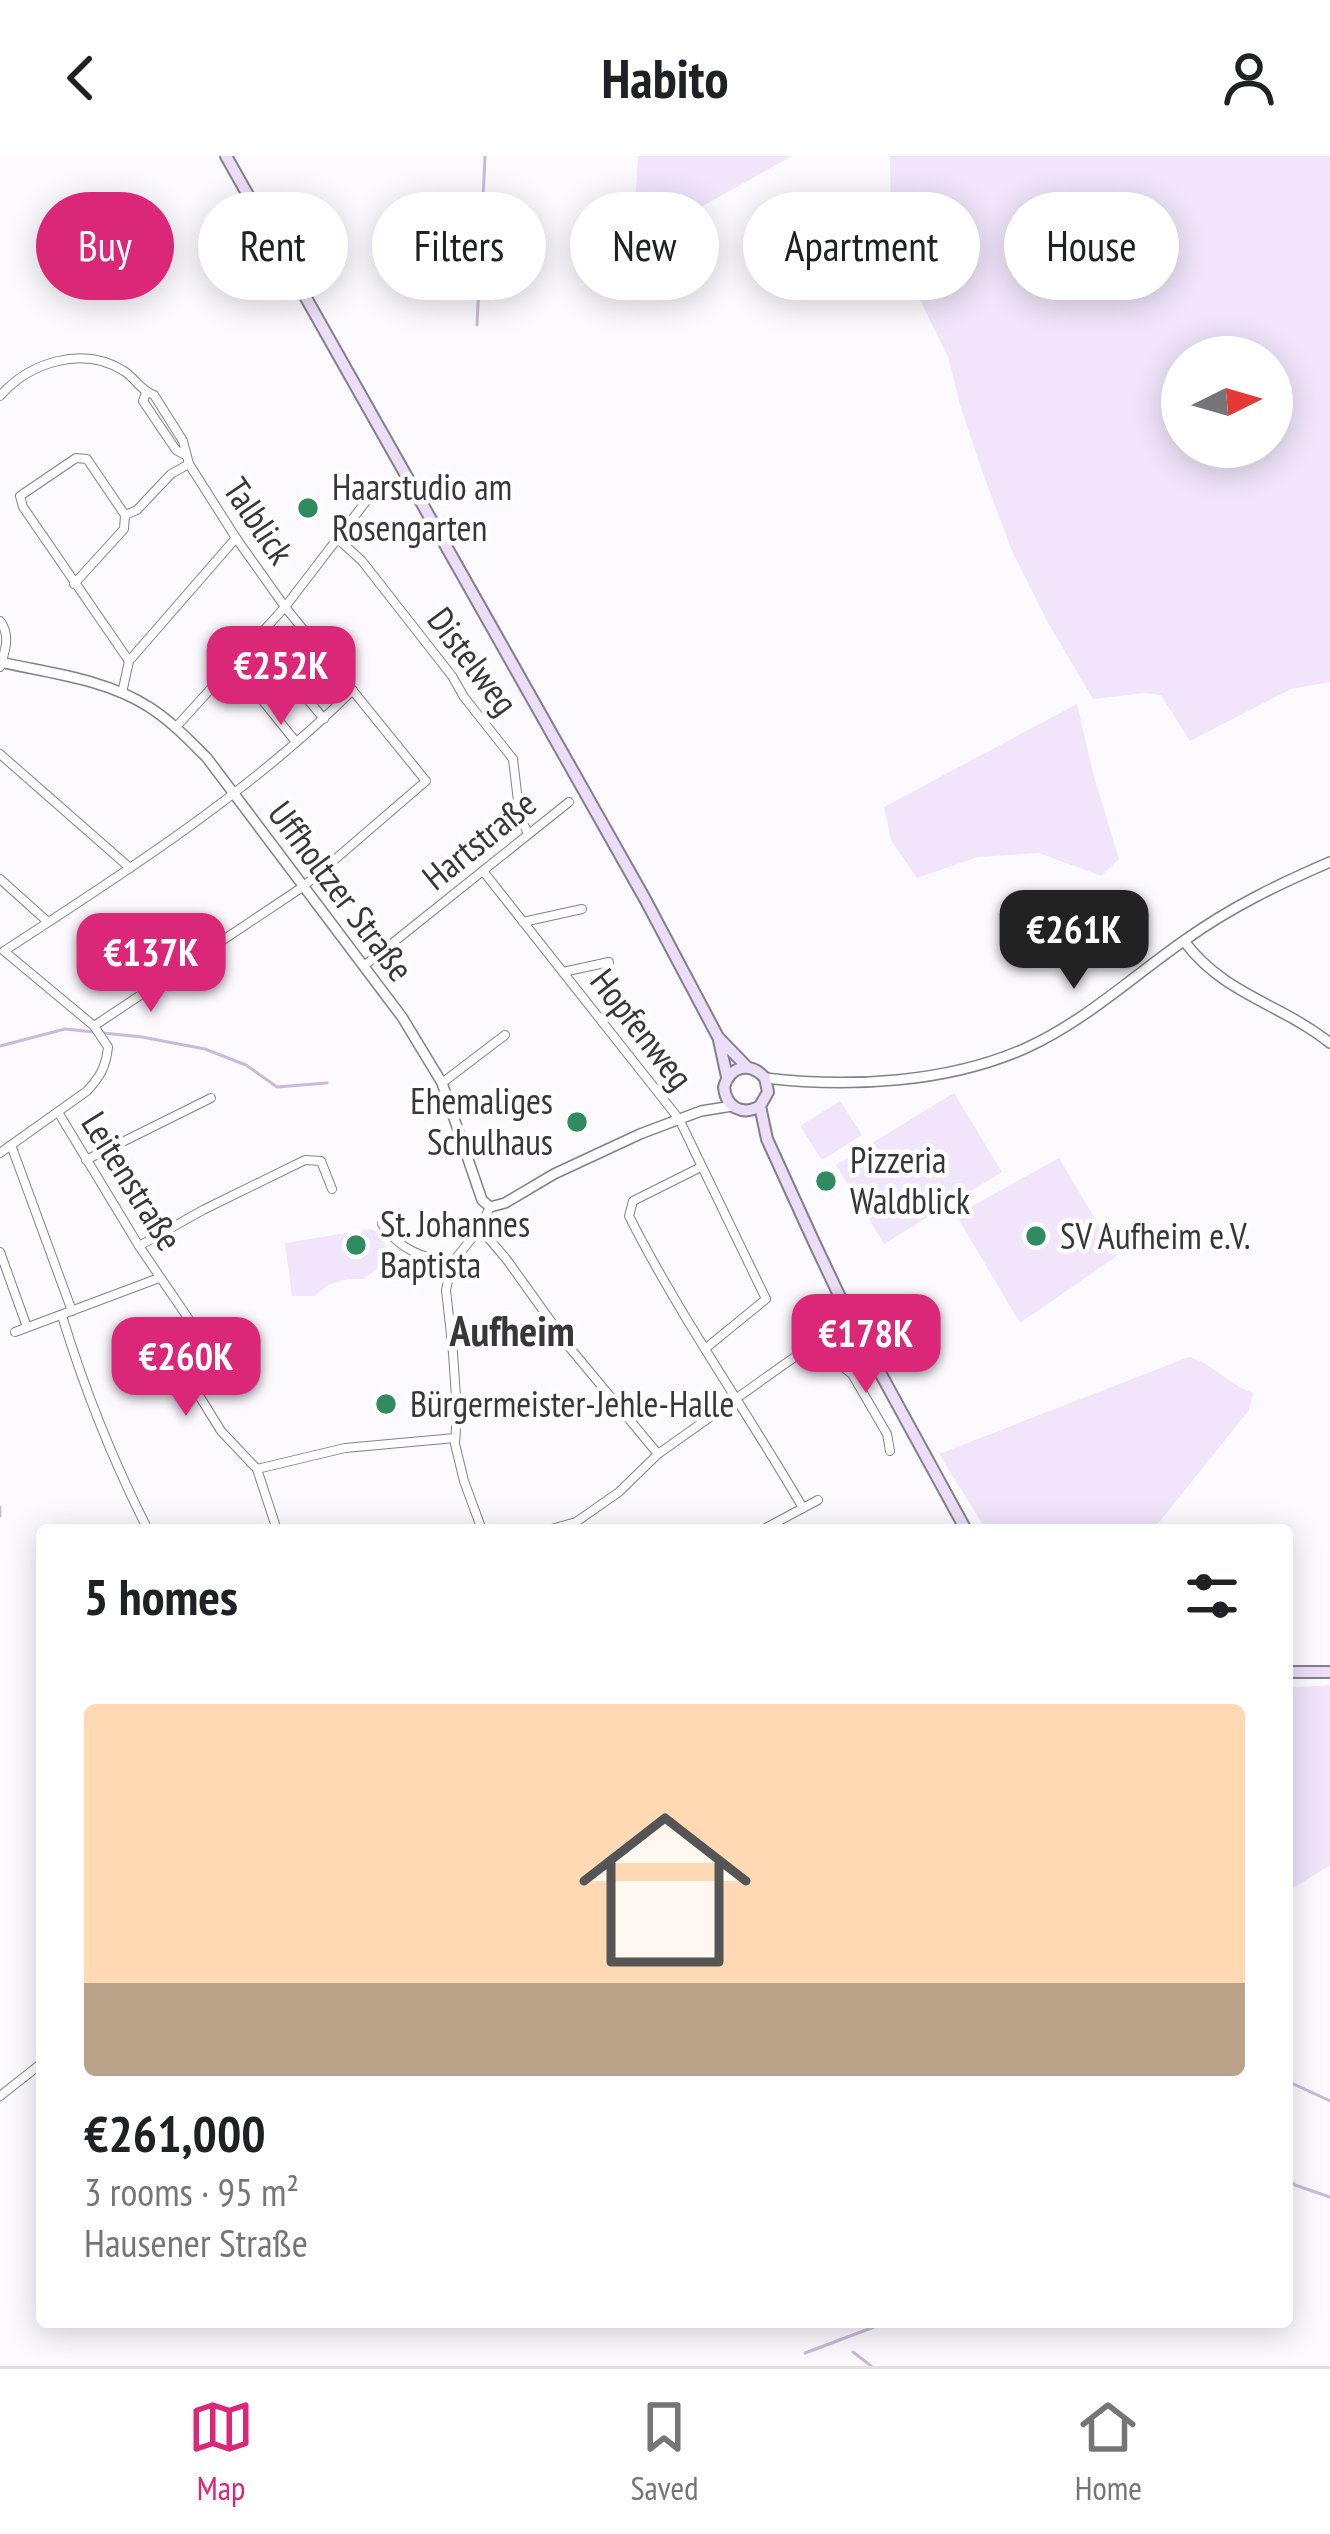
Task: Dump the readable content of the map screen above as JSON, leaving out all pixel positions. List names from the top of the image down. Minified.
{"streets":{"street":["Talblick","Distelweg","Hartstraße","Uffholtzer Straße","Hopfenweg","Leitenstraße"]},"crossings":[["Talblick","Uffholtzer Straße"],["Distelweg","Hartstraße"],["Hartstraße","Uffholtzer Straße"],["Hartstraße","Hopfenweg"]],"districts":["Aufheim"],"places":["Haarstudio am Rosengarten","Ehemaliges Schulhaus","Pizzeria Waldblick","SV Aufheim e.V.","St. Johannes Baptista","Bürgermeister-Jehle-Halle"],"north":"right","page":{"header":"Habito","chip":["Buy","Rent","Filters","New","Apartment","House"],"price":["€252K","€261K","€137K","€178K","€260K"],"heading":"5 homes","list":[{"name":"€261,000","note":"3 rooms · 95 m² · Hausener Straße"}],"tabs":["Map","Saved","Home"]}}
